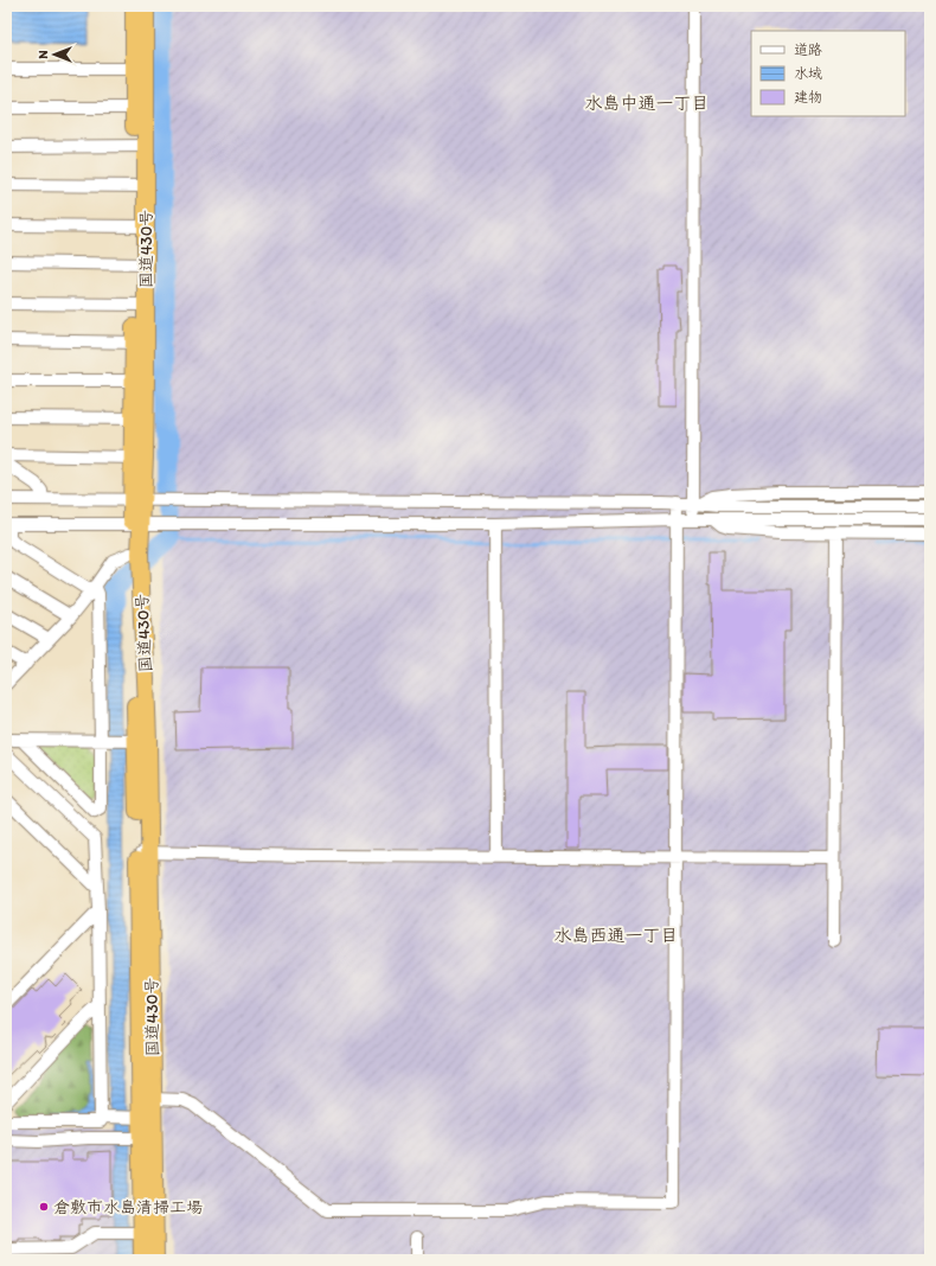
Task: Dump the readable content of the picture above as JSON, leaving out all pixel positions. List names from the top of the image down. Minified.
{"streets":{"highway":["国道430号"]},"districts":["水島中通一丁目","水島西通一丁目"],"places":["倉敷市水島清掃工場"],"legend":["道路","水域","建物"],"north":"left"}
